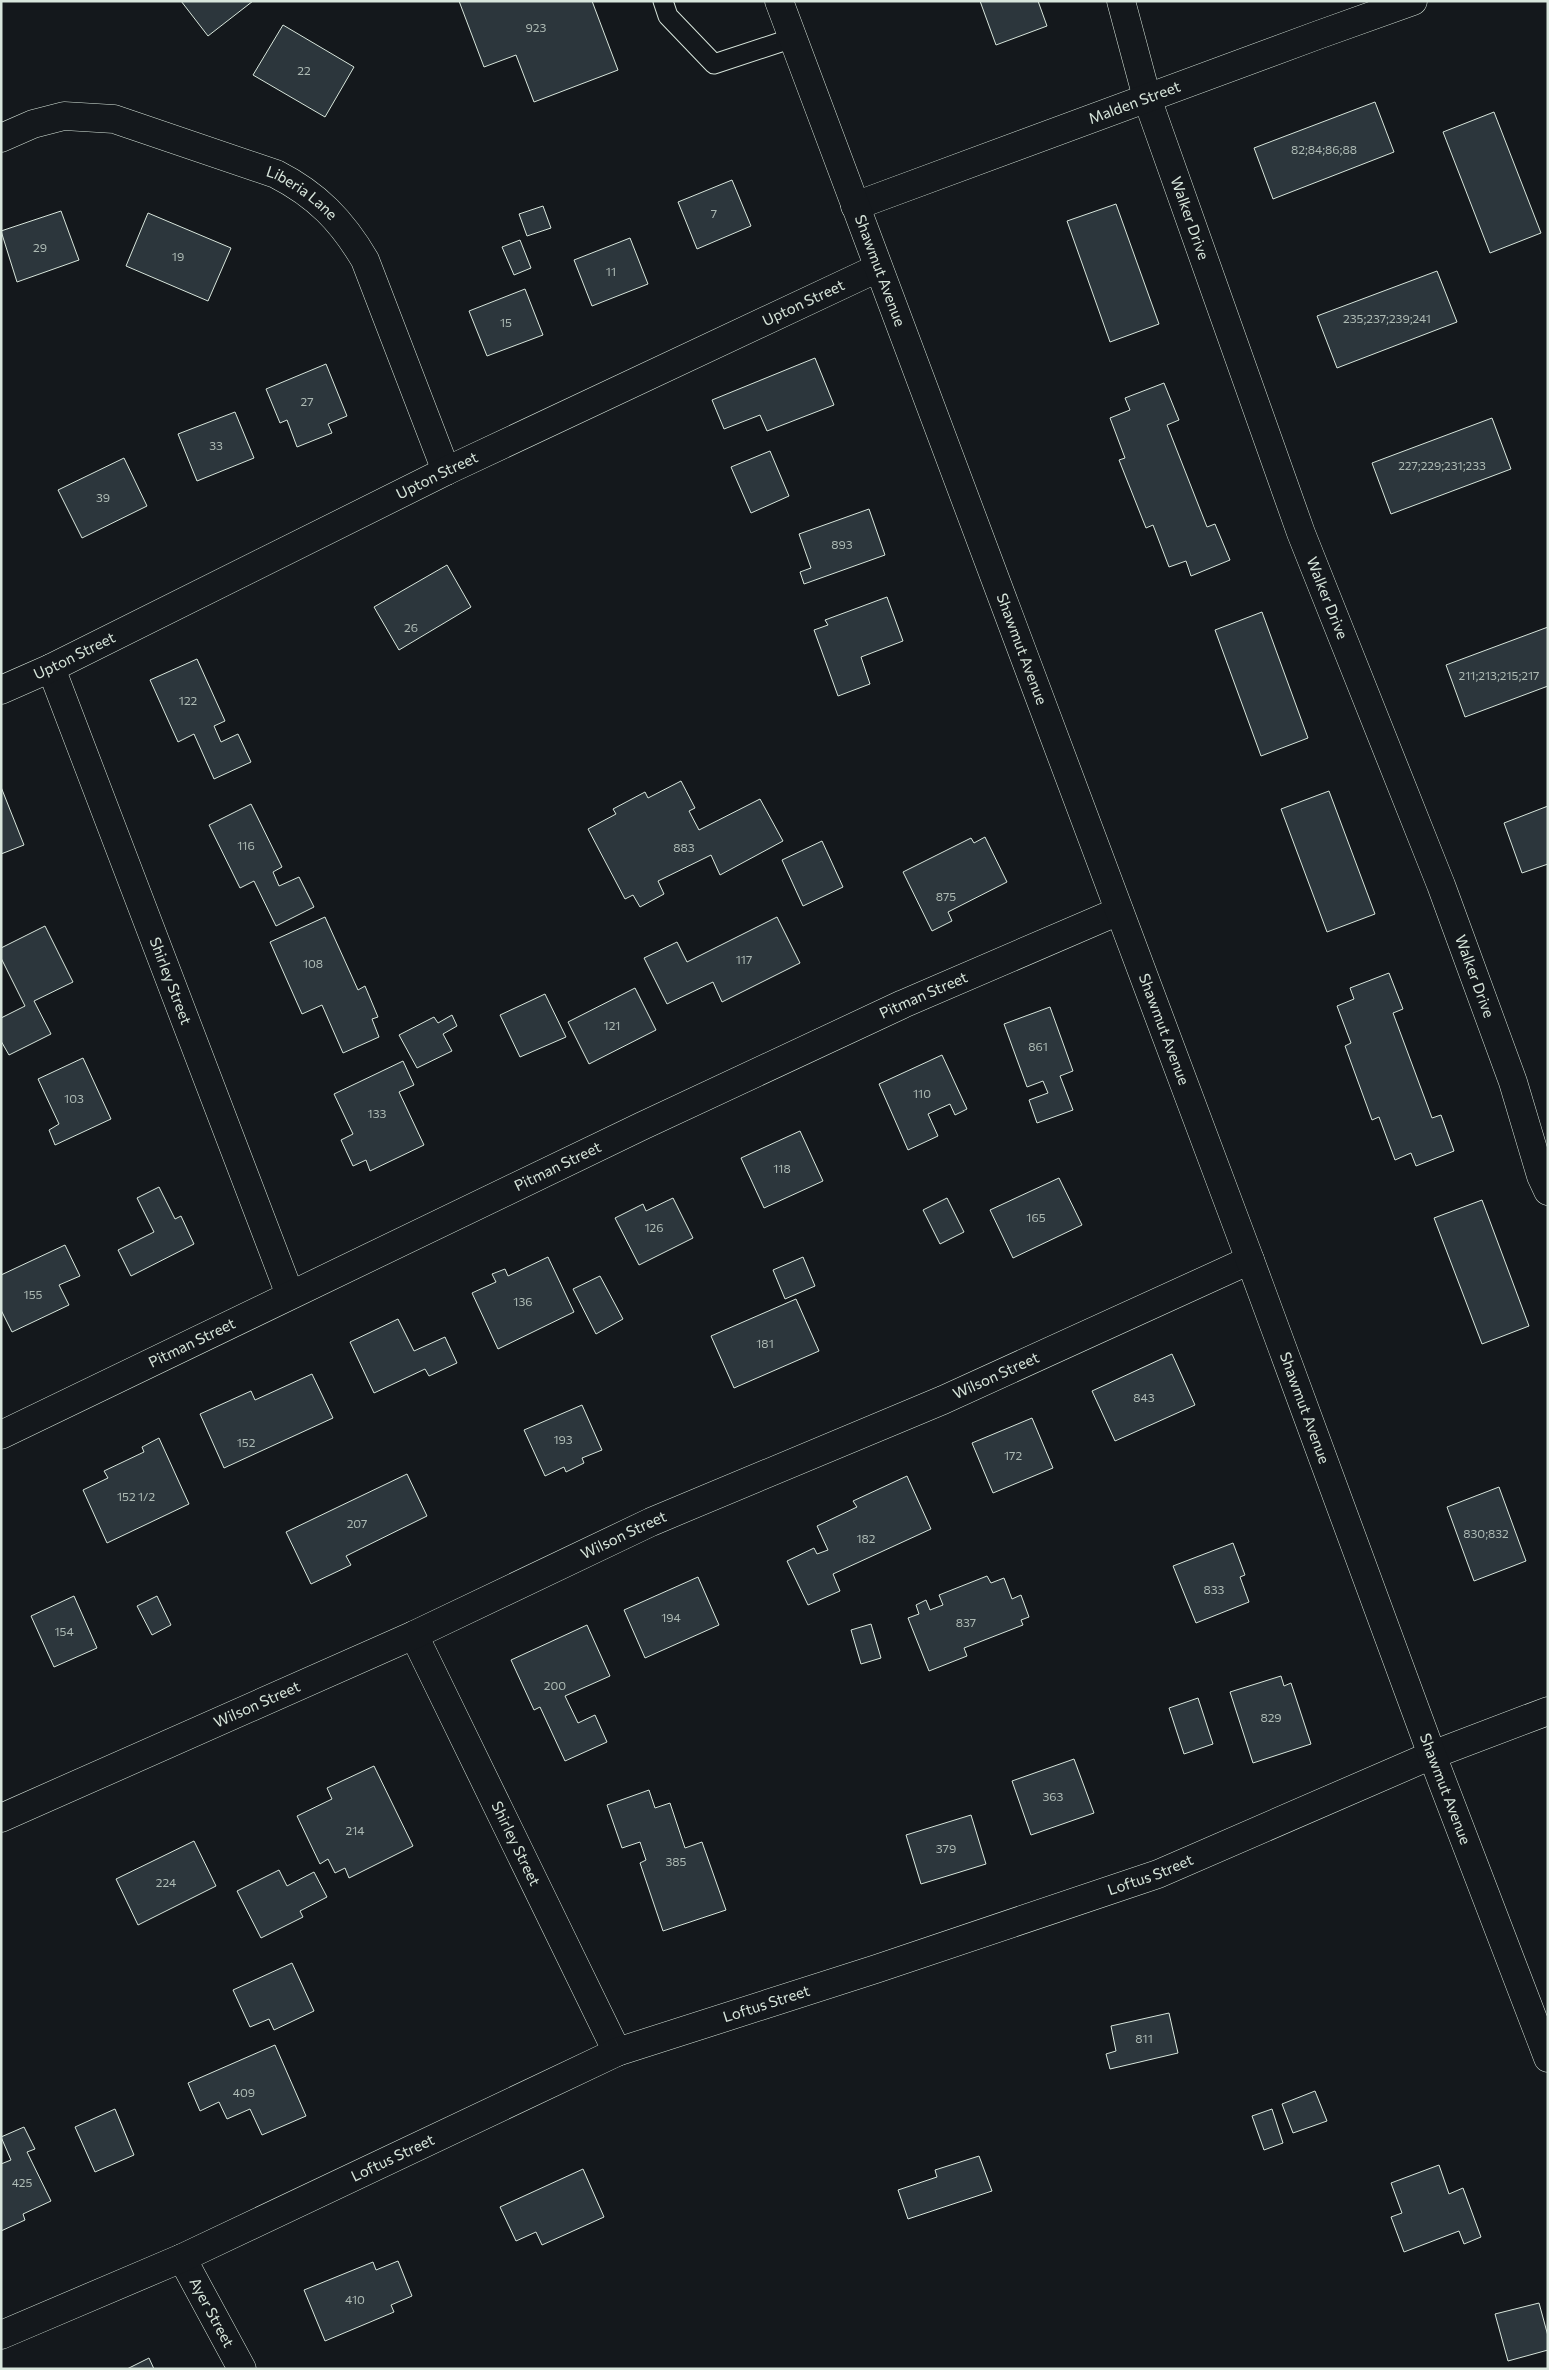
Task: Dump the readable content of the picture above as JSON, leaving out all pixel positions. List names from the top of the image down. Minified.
{"streets":{"street":["Malden Street","Liberia Lane","Walker Drive","Shawmut Avenue","Upton Street","Shirley Street","Pitman Street","Wilson Street","Loftus Street","Ayer Street"]},"crossings":[["Malden Street","Walker Drive"],["Malden Street","Shawmut Avenue"],["Liberia Lane","Upton Street"],["Shawmut Avenue","Upton Street"],["Shawmut Avenue","Pitman Street"],["Shawmut Avenue","Wilson Street"],["Shawmut Avenue","Loftus Street"],["Upton Street","Shirley Street"],["Shirley Street","Pitman Street"],["Shirley Street","Wilson Street"],["Shirley Street","Loftus Street"],["Loftus Street","Ayer Street"]],"house_numbers":["923","22","82;84;86;88","7","29","19","11","235;237;239;241","15","27","33","227;229;231;233","39","893","26","211;213;215;217","122","116","883","875","117","108","121","861","110","103","133","118","165","126","155","136","181","843","193","152","172","152 1/2","207","830;832","182","833","194","837","154","200","829","363","214","379","385","224","811","409","425","410"]}
